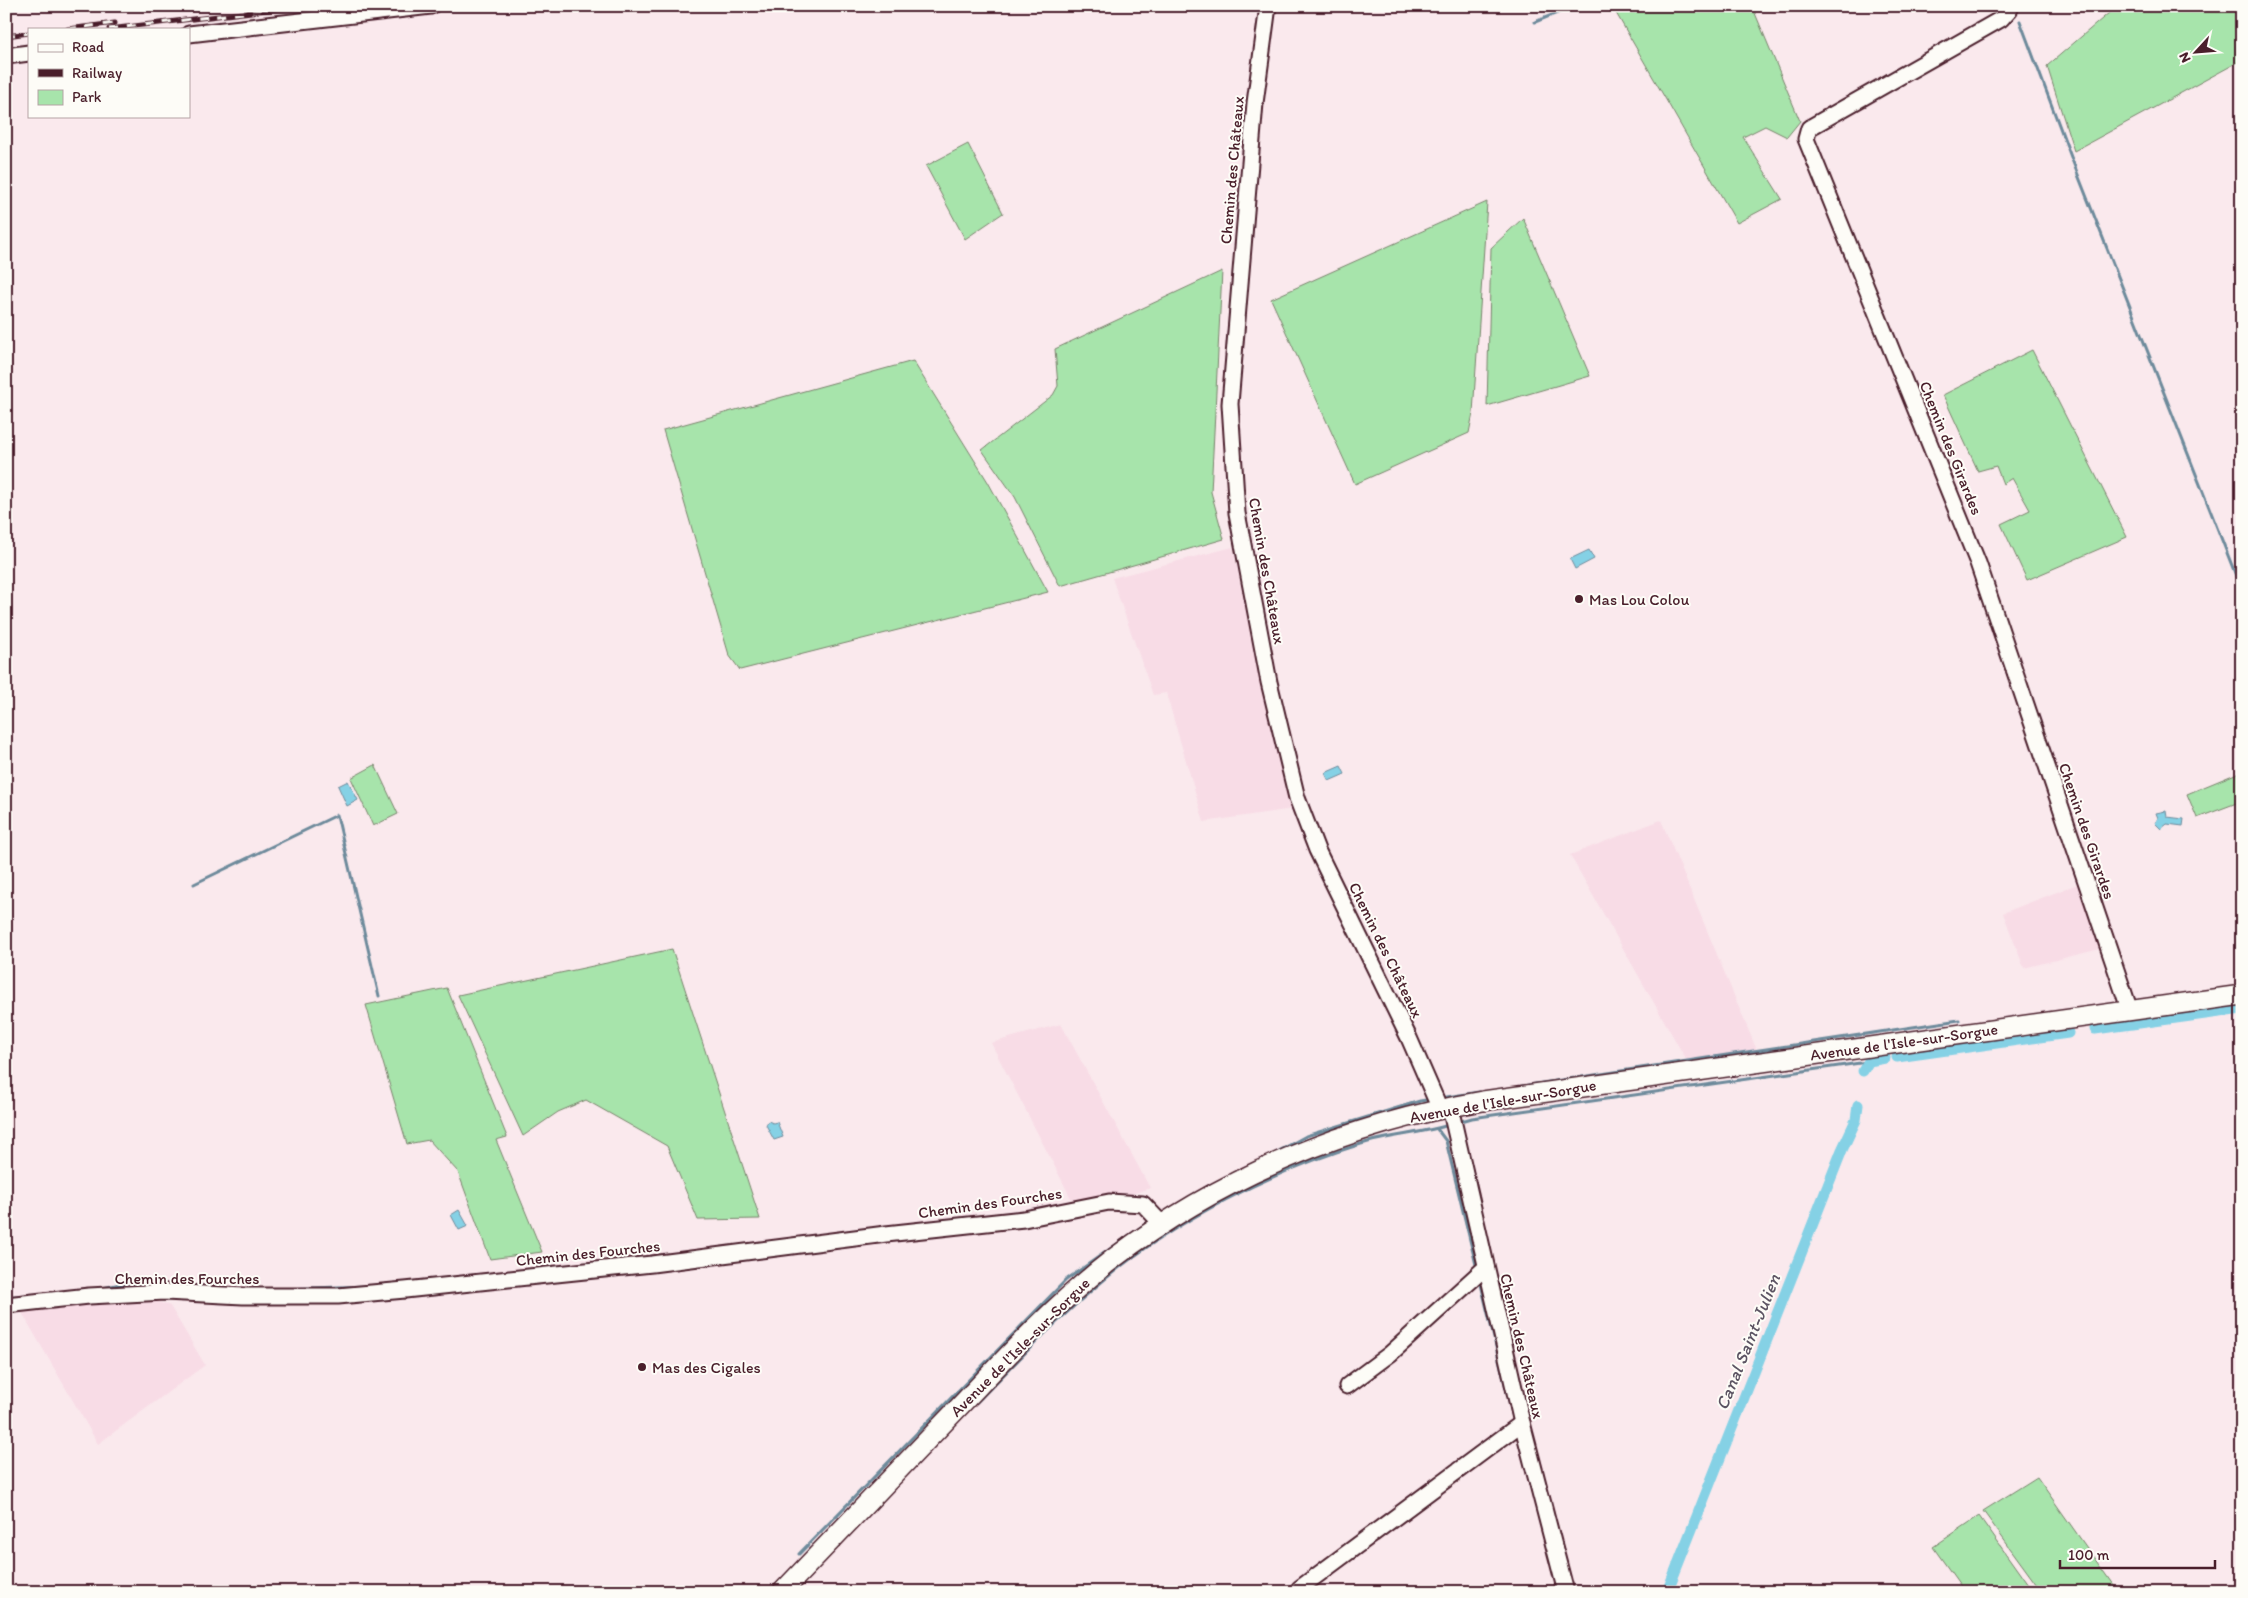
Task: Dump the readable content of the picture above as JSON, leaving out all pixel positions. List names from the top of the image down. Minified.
{"streets":{"main road":["Avenue de l'Isle-sur-Sorgue"],"street":["Chemin des Châteaux","Chemin des Girardes","Chemin des Fourches"]},"crossings":[["Chemin des Châteaux","Avenue de l'Isle-sur-Sorgue"],["Chemin des Girardes","Avenue de l'Isle-sur-Sorgue"],["Avenue de l'Isle-sur-Sorgue","Chemin des Fourches"]],"water":["Canal Saint-Julien"],"places":["Mas Lou Colou","Mas des Cigales"],"legend":["Road","Railway","Park"],"scale_bar":"100 m","north":"bottom left"}
